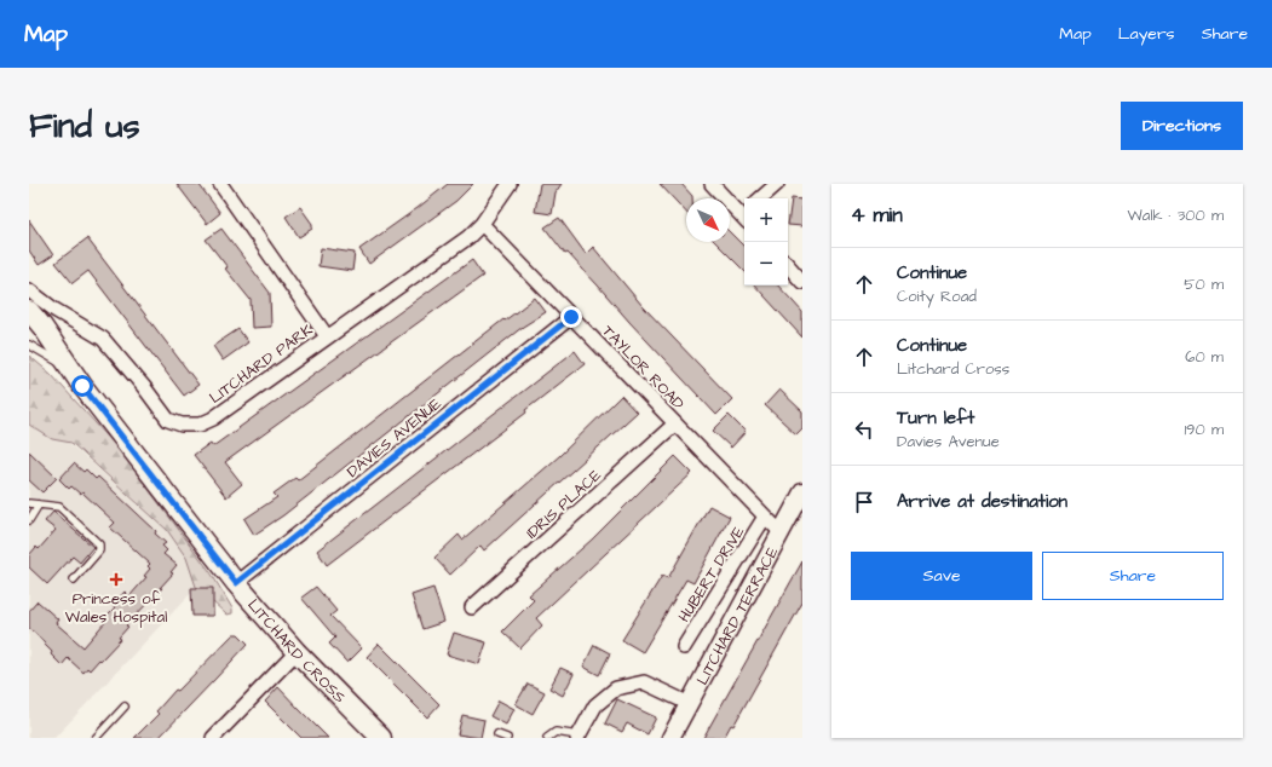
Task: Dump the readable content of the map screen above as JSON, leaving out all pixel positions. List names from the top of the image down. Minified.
{"streets":{"main road":["LITCHARD CROSS"],"street":["LITCHARD PARK","TAYLOR ROAD","DAVIES AVENUE","IDRIS PLACE","HUBERT DRIVE","LITCHARD TERRACE"]},"crossings":[["LITCHARD PARK","TAYLOR ROAD"],["TAYLOR ROAD","DAVIES AVENUE"],["TAYLOR ROAD","IDRIS PLACE"],["TAYLOR ROAD","HUBERT DRIVE"],["TAYLOR ROAD","LITCHARD TERRACE"],["DAVIES AVENUE","LITCHARD CROSS"]],"places":{"health":["Princess of Wales Hospital"]},"north":"bottom right","page":{"header":"Map","nav":["Map","Layers","Share"],"buttons":["Directions",["Save","Share"]],"title":"Find us","heading":["4 min","Walk · 300 m"],"map_buttons":["+","−"],"list":[["Continue","Coity Road","50 m"],["Continue","Litchard Cross","60 m"],["Turn left","Davies Avenue","190 m"],"Arrive at destination"]}}
